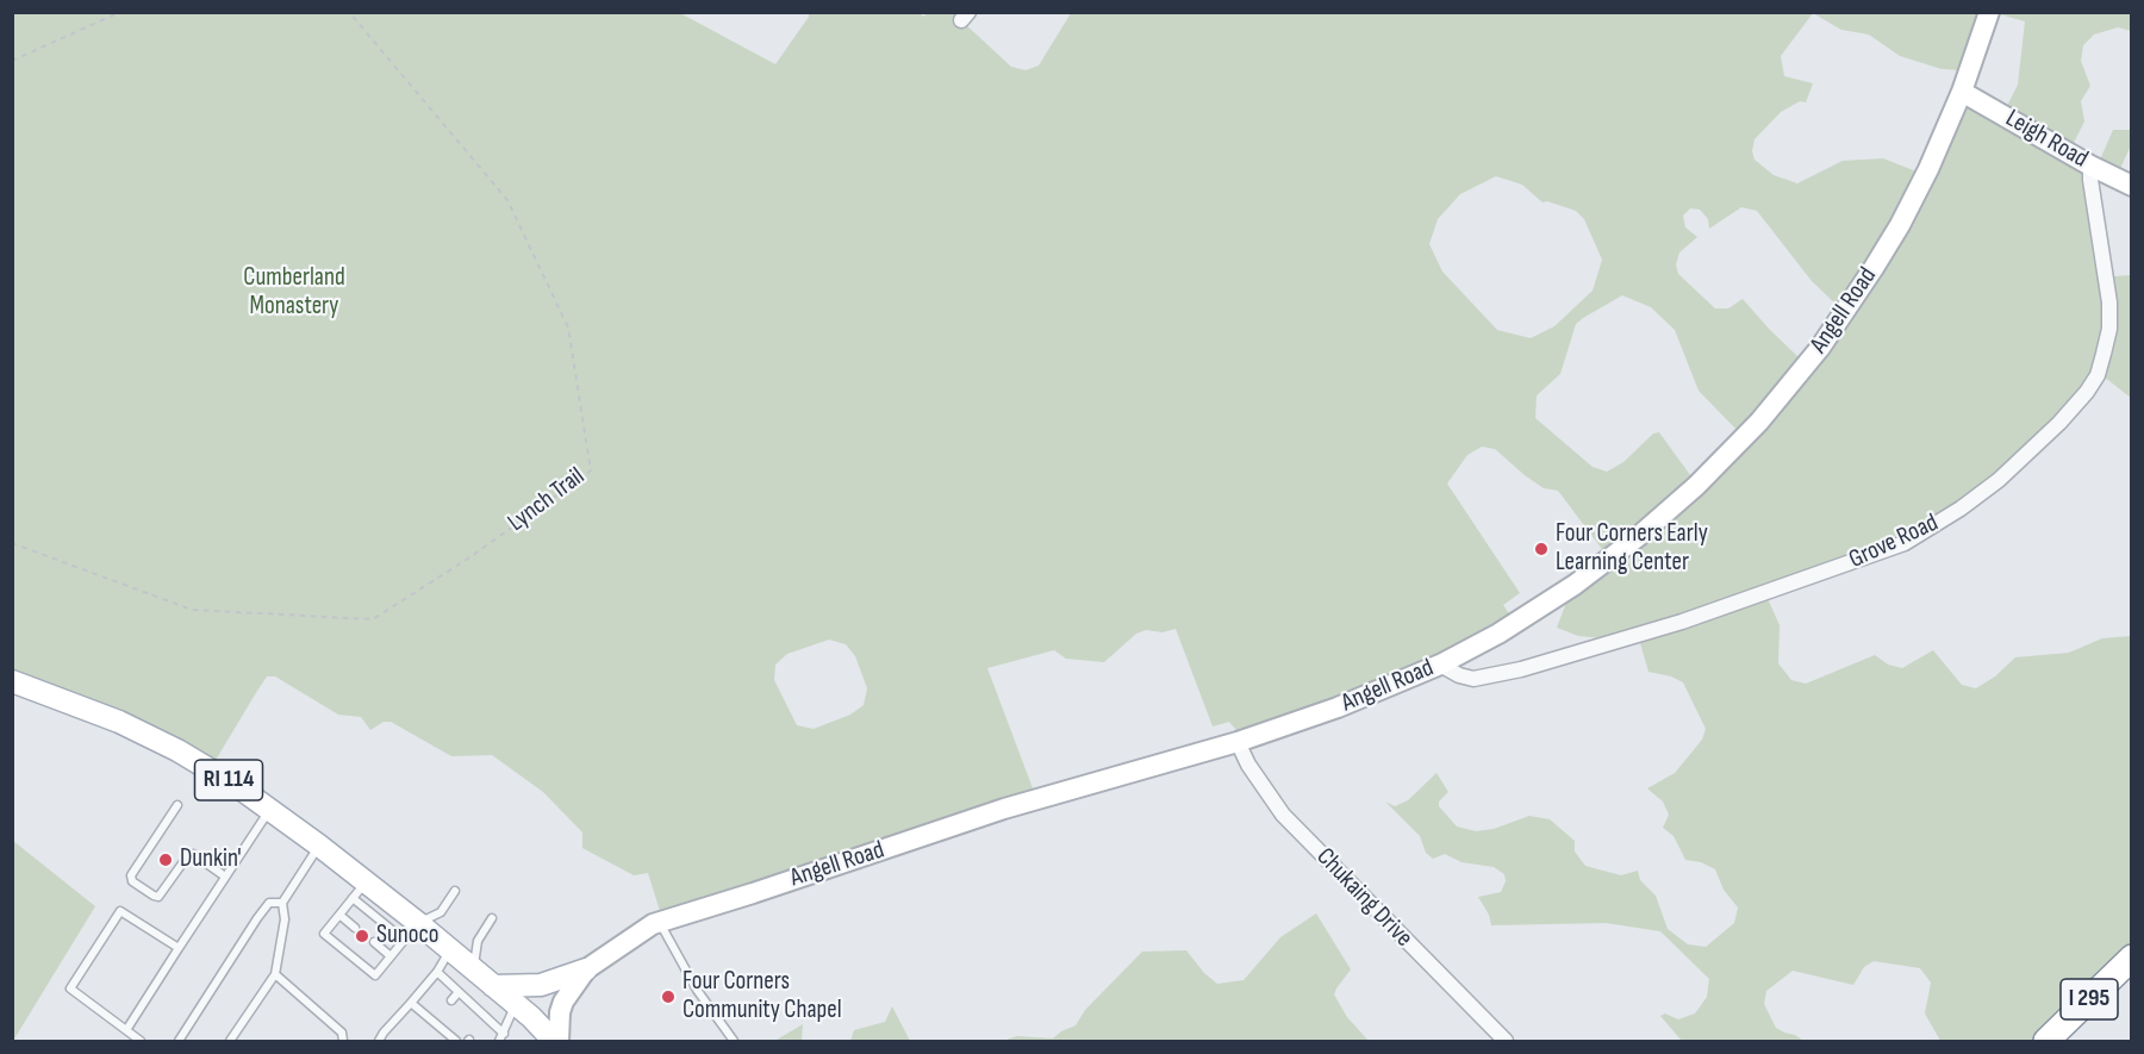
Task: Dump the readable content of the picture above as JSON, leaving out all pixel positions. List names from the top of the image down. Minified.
{"streets":{"highway":["I 295"],"main road":["Leigh Road","Angell Road","RI 114"],"street":["Grove Road","Chukaing Drive"],"path":["Lynch Trail"]},"crossings":[["Leigh Road","Angell Road"],["Leigh Road","Grove Road"],["Angell Road","Grove Road"],["Angell Road","RI 114"],["Angell Road","Chukaing Drive"]],"parks":["Cumberland Monastery"],"places":["Four Corners Early Learning Center","Dunkin'","Sunoco","Four Corners Community Chapel"]}
